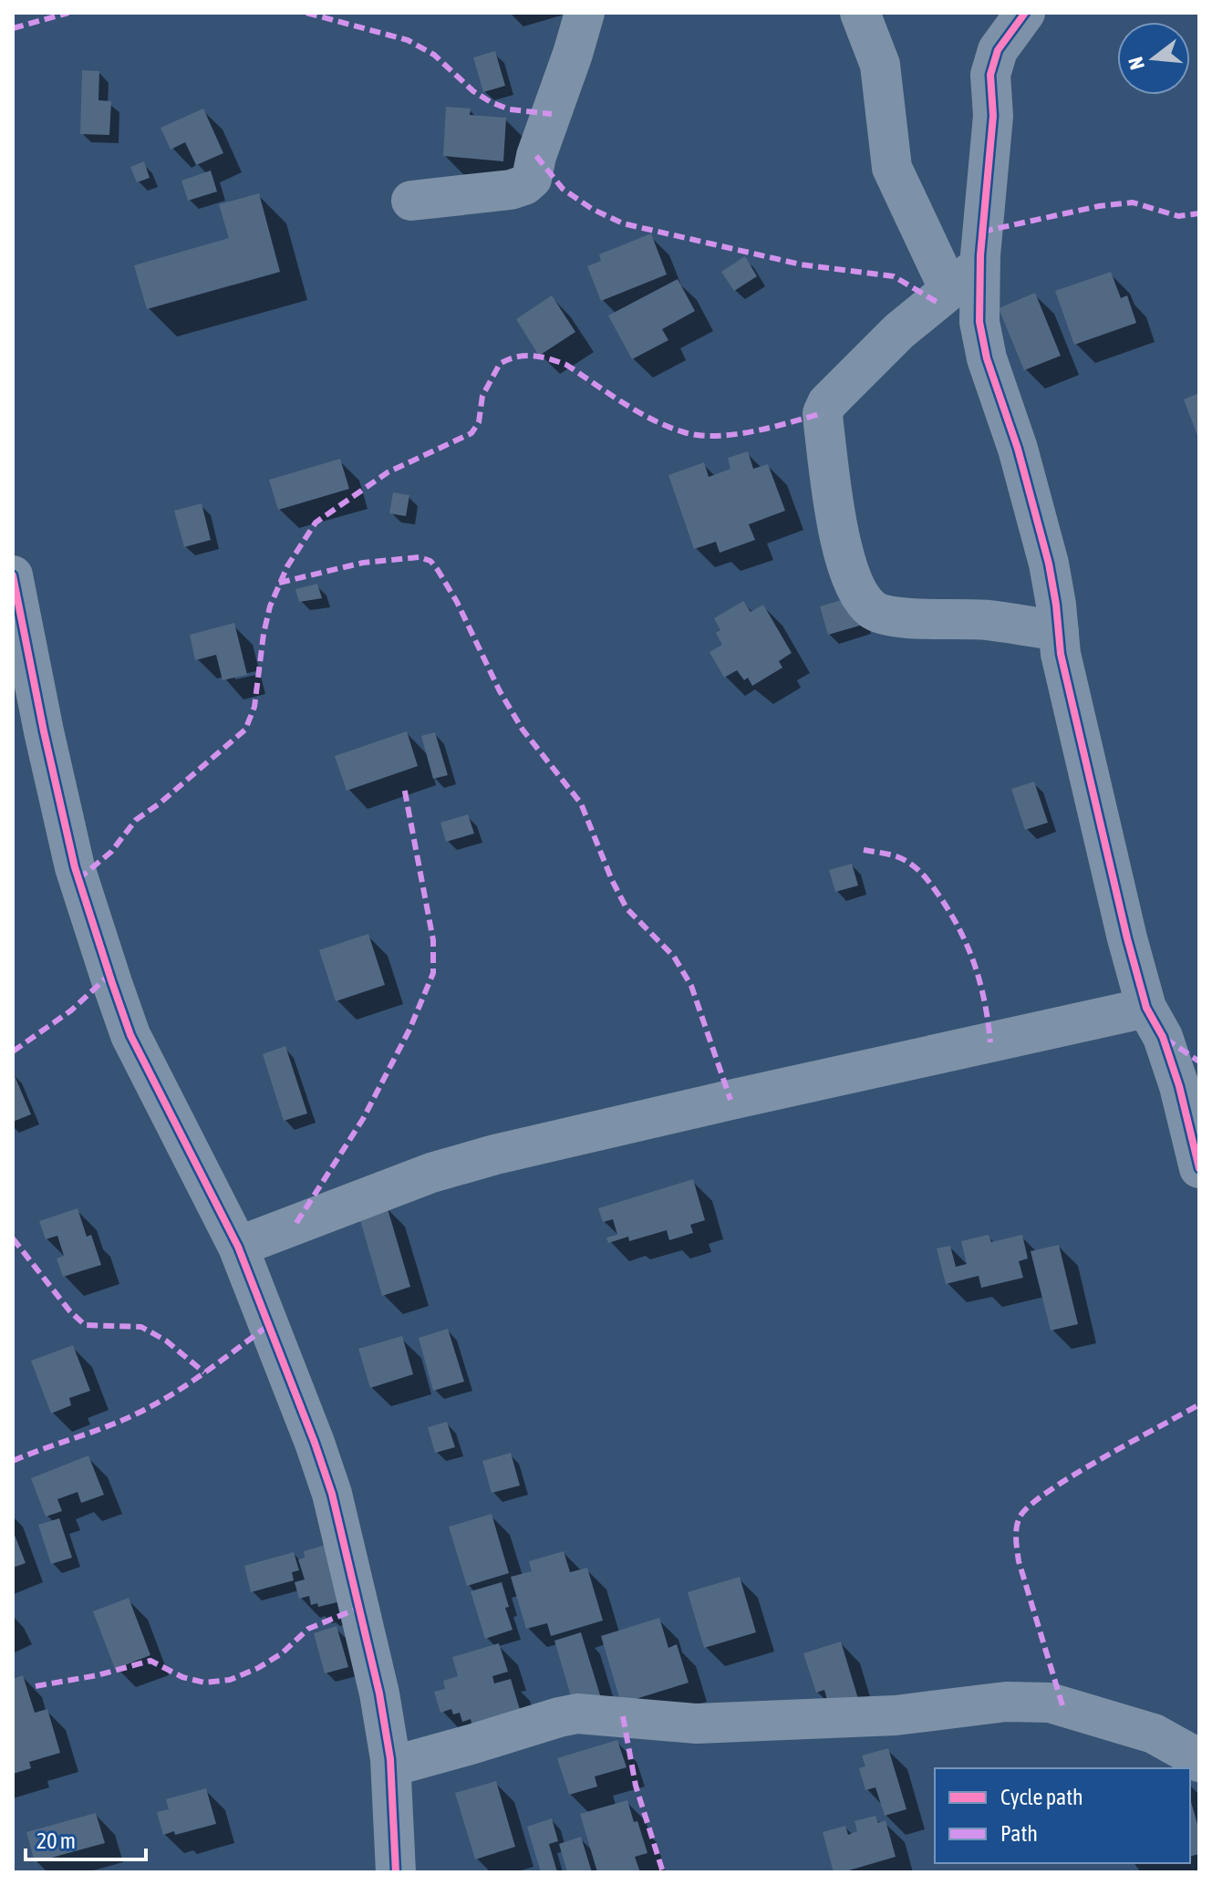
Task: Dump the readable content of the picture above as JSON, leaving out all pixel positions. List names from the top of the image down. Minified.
{"legend":["Cycle path","Path"],"scale_bar":"20 m","north":"left"}
